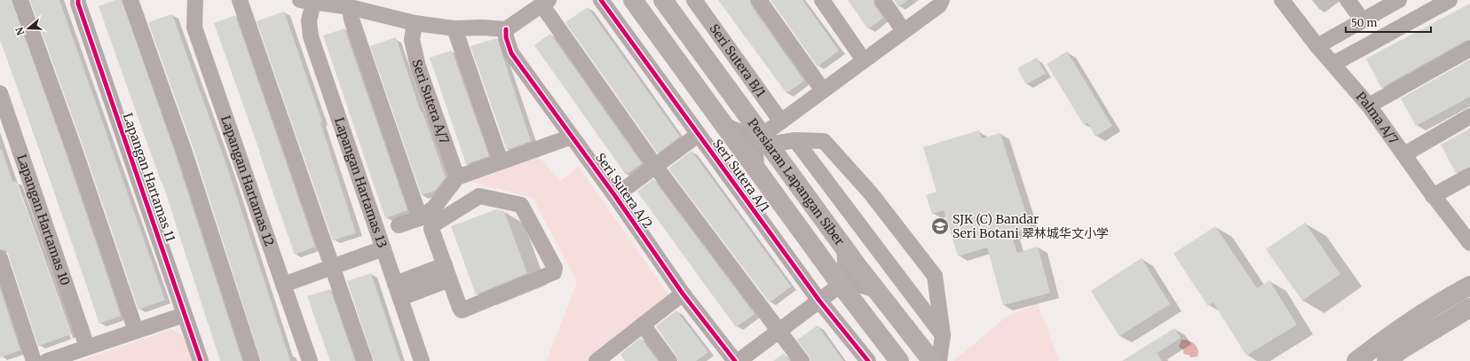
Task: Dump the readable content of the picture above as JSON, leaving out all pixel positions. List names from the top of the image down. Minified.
{"streets":{"main road":["Persiaran Lapangan Siber"],"street":["Seri Sutera B/1","Seri Sutera A/7","Palma A/7","Seri Sutera A/1","Lapangan Hartamas 11","Lapangan Hartamas 12","Lapangan Hartamas 13","Seri Sutera A/2","Lapangan Hartamas 10"]},"places":{"school or university":["SJK (C) Bandar Seri Botani 翠林城华文小学"]},"scale_bar":"50 m","north":"left"}
